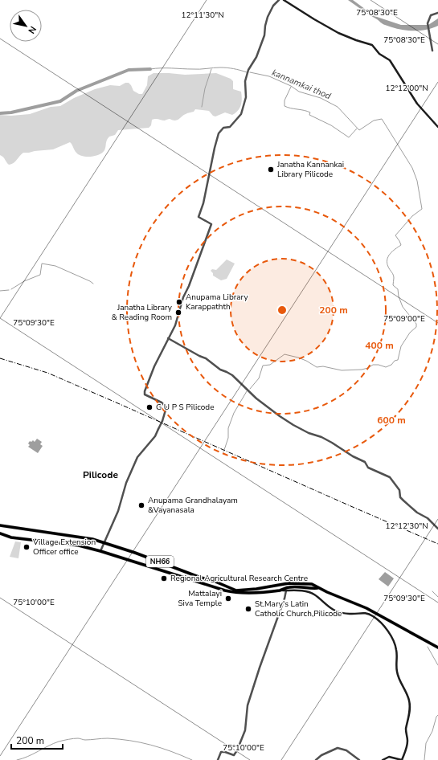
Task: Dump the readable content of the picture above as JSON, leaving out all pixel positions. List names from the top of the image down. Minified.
{"streets":{"highway":["NH66"]},"districts":["Pilicode"],"water":["kannamkai thod"],"places":["Janatha Kannankai Library Pilicode","Anupama Library Karappathth","Janatha Library & Reading Room","G U P S Pilicode","Anupama Grandhalayam &Vayanasala","Village Extension Officer office","Regional Agricultural Research Centre","Mattalayi Siva Temple","St.Mary's Latin Catholic Church,Pilicode"],"scale_bar":"200 m","north":"bottom right","coordinates":["75°08'30\"E","12°11'30\"N","12°12'00\"N","75°09'00\"E","75°09'30\"E","12°12'30\"N","75°10'00\"E"],"rings":["200 m","400 m","600 m"]}
